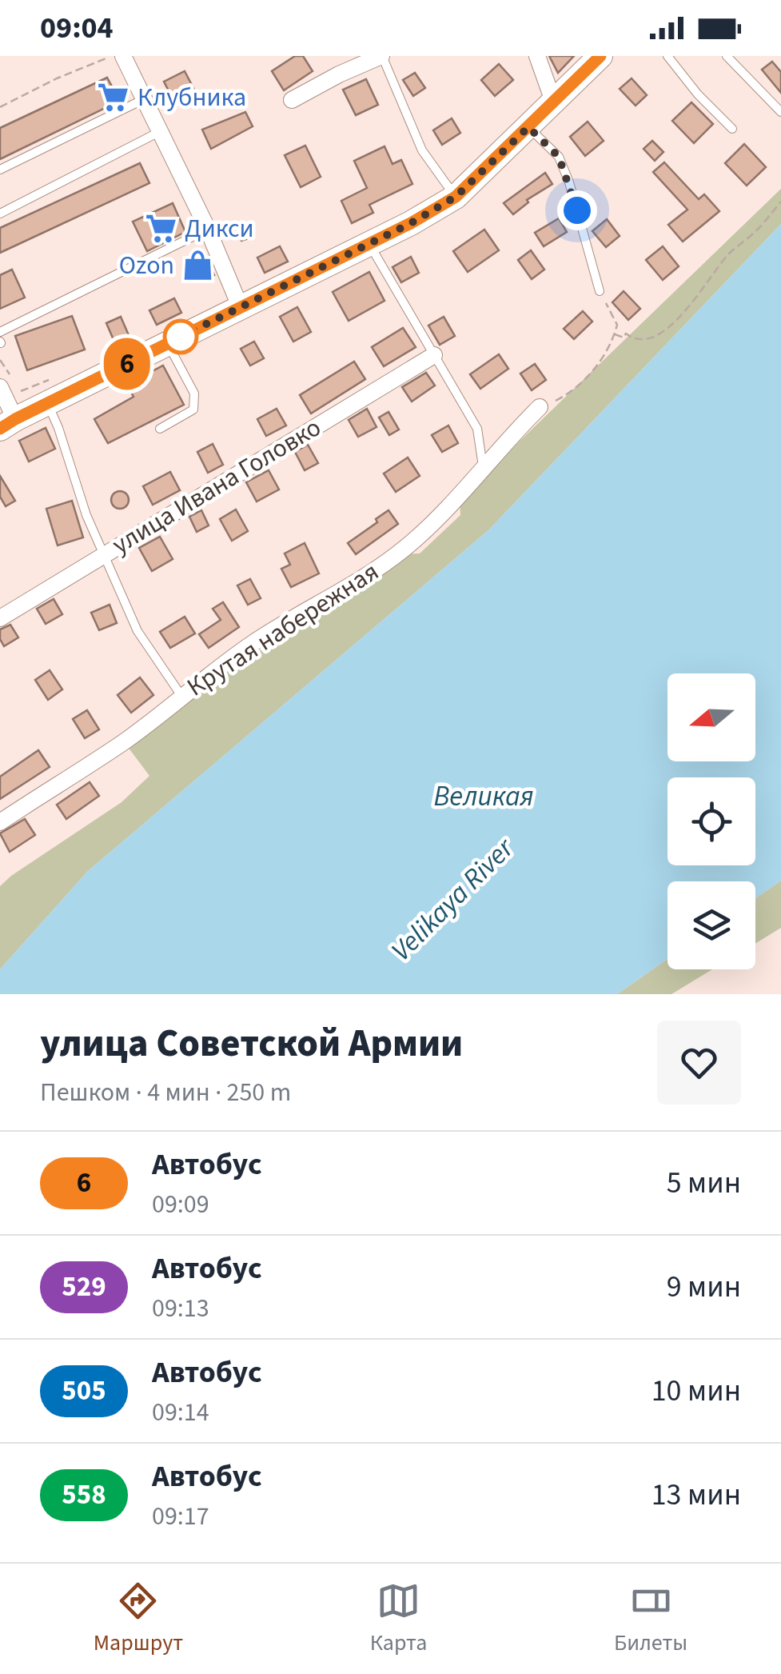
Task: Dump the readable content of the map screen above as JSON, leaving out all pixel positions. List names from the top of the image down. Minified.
{"streets":{"street":["улица Ивана Головко","Крутая набережная"]},"water":["Великая","Velikaya River"],"places":{"supermarket":["Клубника","Дикси"],"shop":["Ozon"]},"lines":["bus line 6"],"north":"left","page":{"status":"09:04","on_map":"6","heading":["улица Советской Армии","Пешком · 4 мин · 250 m"],"list":[{"mark":"6","name":"Автобус","note":"09:09","value":"5 мин"},{"mark":"529","name":"Автобус","note":"09:13","value":"9 мин"},{"mark":"505","name":"Автобус","note":"09:14","value":"10 мин"},{"mark":"558","name":"Автобус","note":"09:17","value":"13 мин"}],"tabs":["Маршрут","Карта","Билеты"]}}
